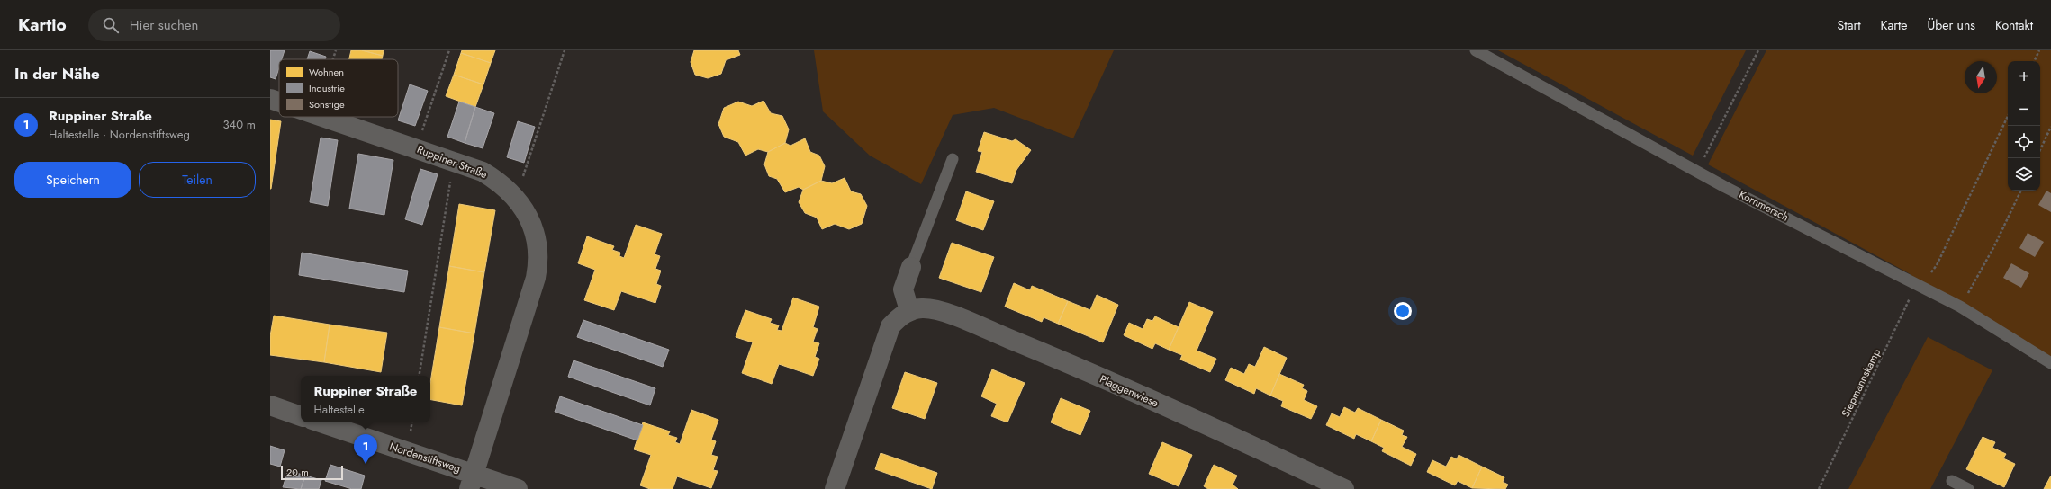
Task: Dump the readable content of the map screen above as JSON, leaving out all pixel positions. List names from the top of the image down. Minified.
{"streets":{"street":["Ruppiner Straße","Plaggenwiese","Nordenstiftsweg"],"lane":["Kornmersch"],"path":["Siepmannskamp"]},"crossings":[["Ruppiner Straße","Nordenstiftsweg"],["Kornmersch","Siepmannskamp"]],"legend":["Wohnen","Industrie","Sonstige"],"scale_bar":"20 m","north":"bottom","page":{"header":"Kartio","search":"Hier suchen","nav":["Start","Karte","Über uns","Kontakt"],"heading":"In der Nähe","map_buttons":["+","−"],"list":[{"mark":"1","name":"Ruppiner Straße","note":"Haltestelle · Nordenstiftsweg","value":"340 m"}],"buttons":["Speichern","Teilen"],"popup":["Ruppiner Straße","Haltestelle"],"pins":"1","scale":"20 m"}}
